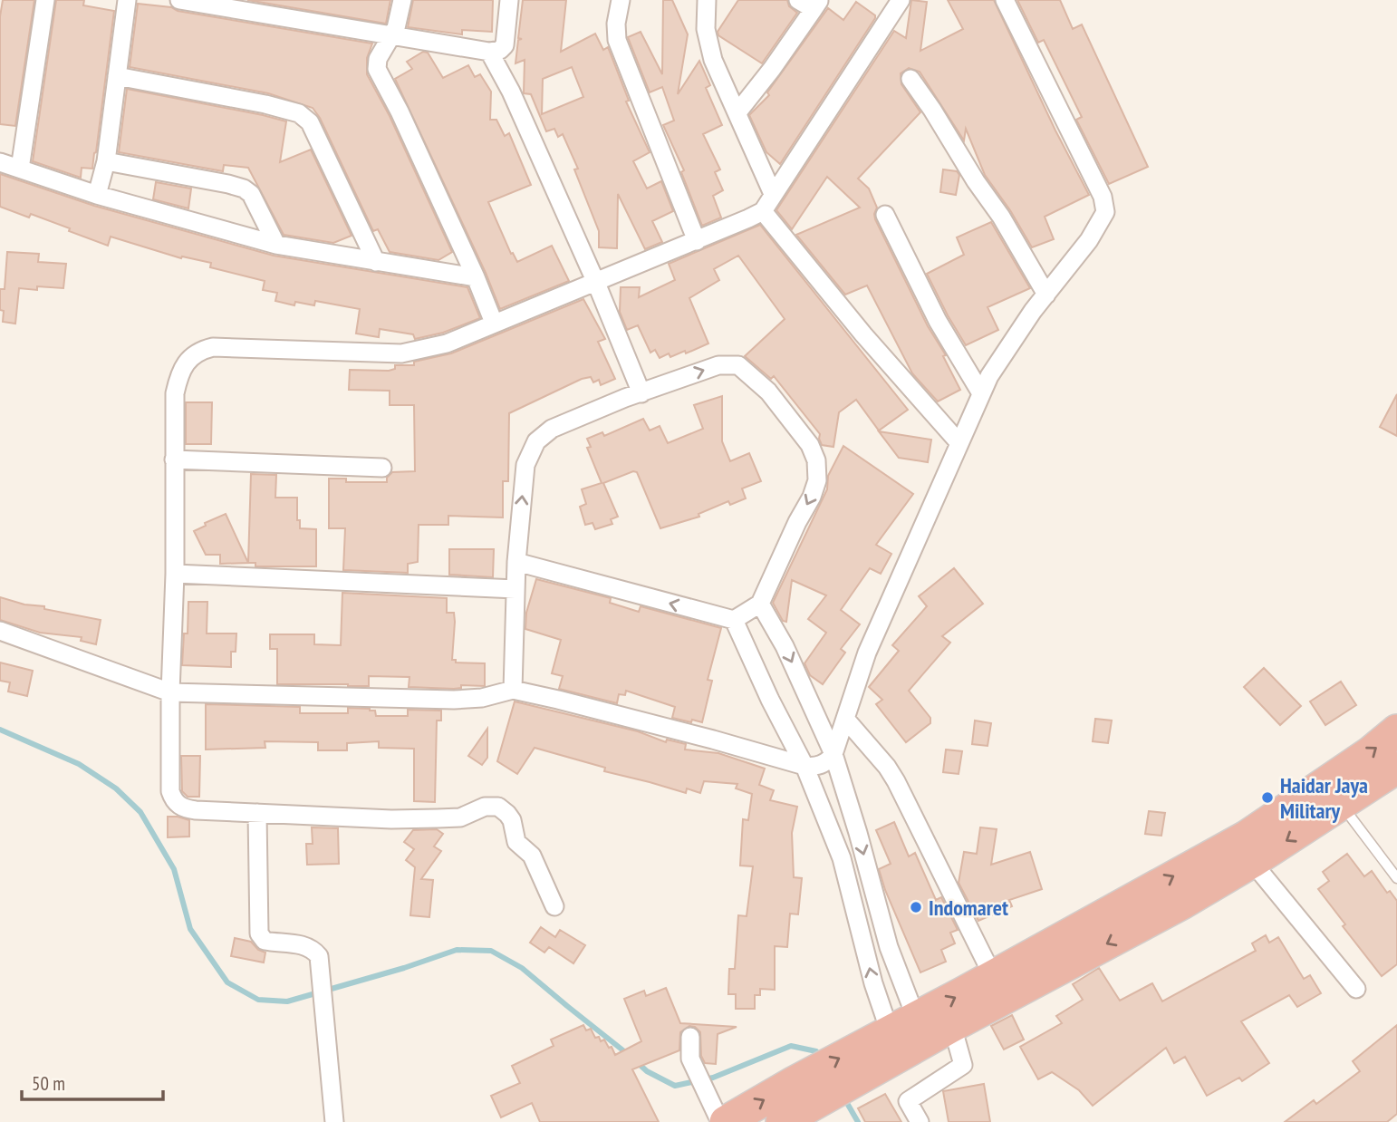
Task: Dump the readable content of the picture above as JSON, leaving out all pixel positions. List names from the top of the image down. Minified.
{"places":["Haidar Jaya Military","Indomaret"],"scale_bar":"50 m"}
